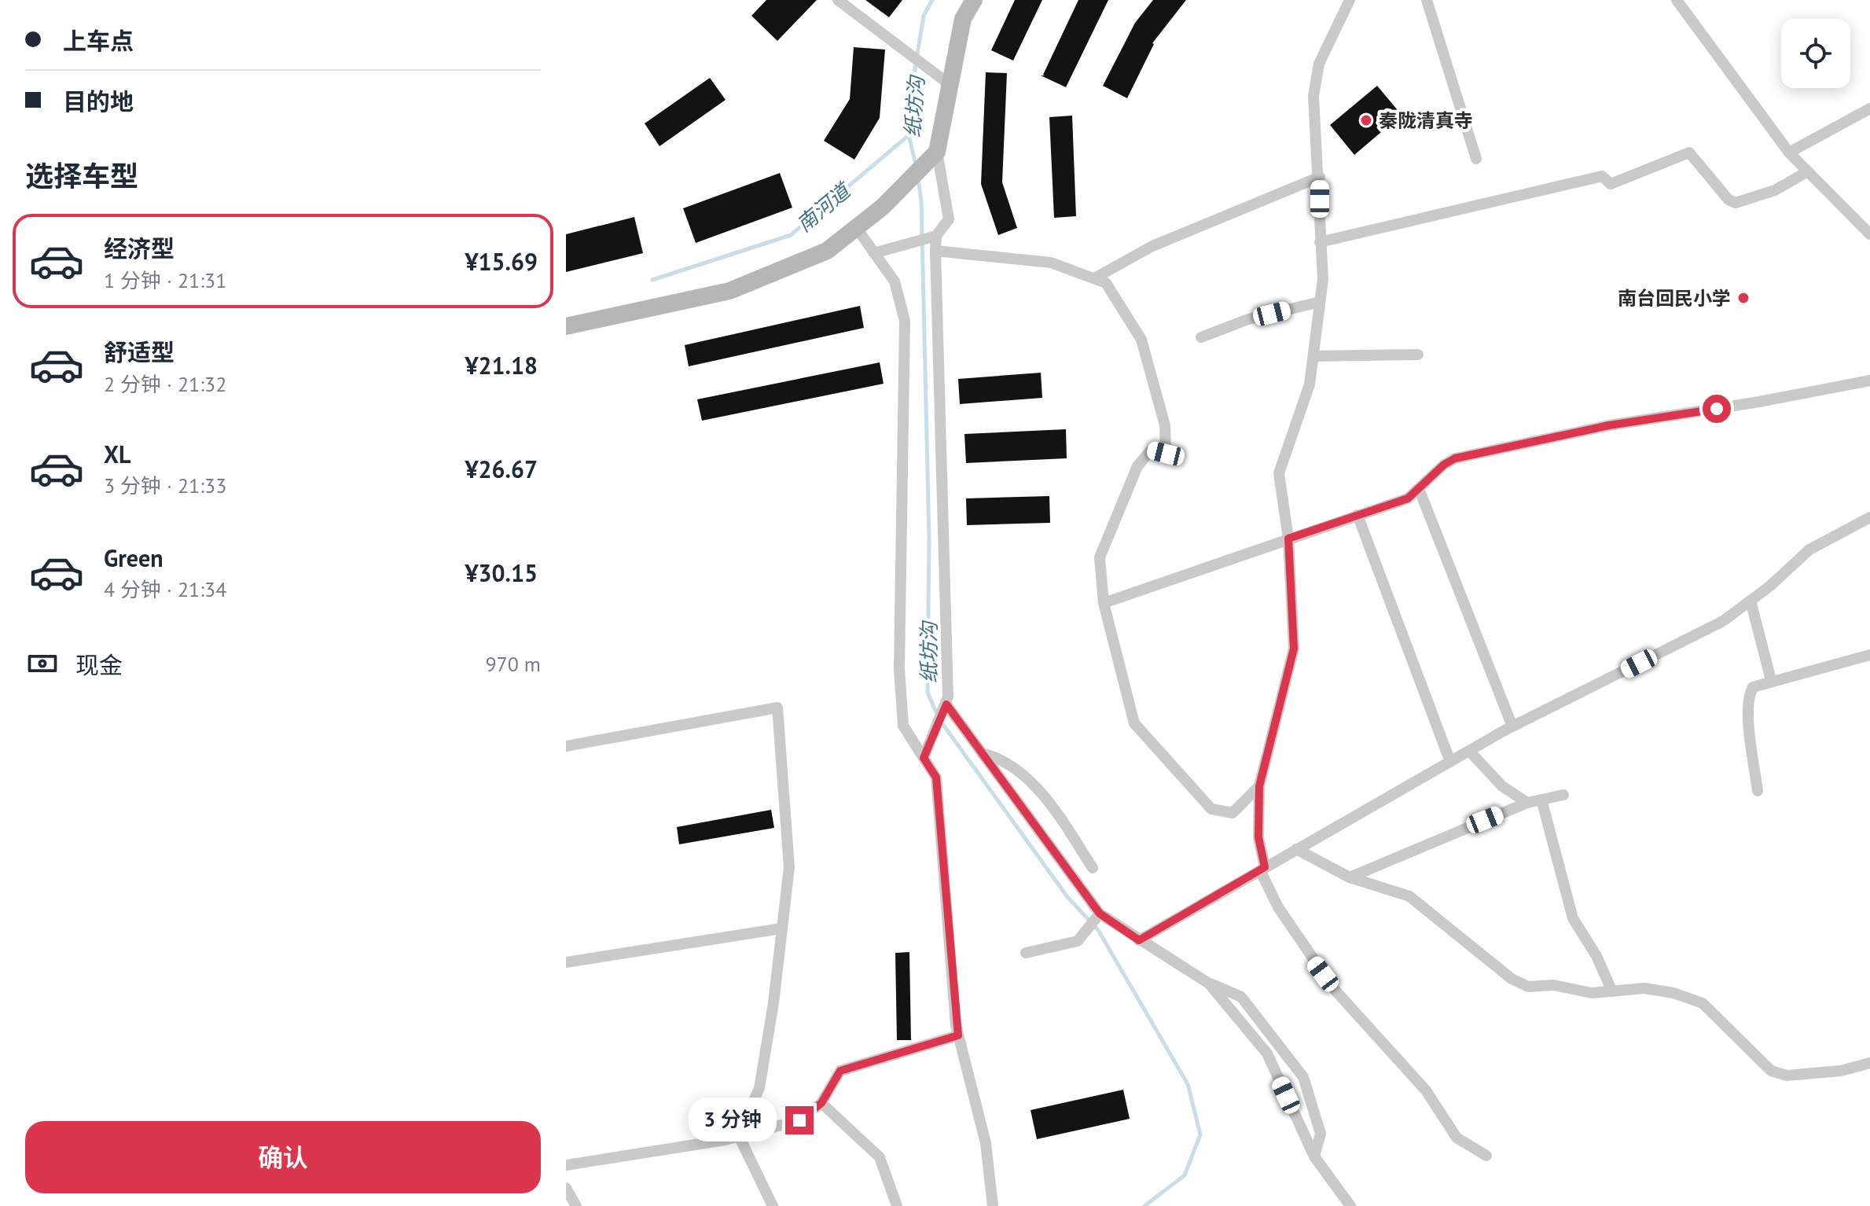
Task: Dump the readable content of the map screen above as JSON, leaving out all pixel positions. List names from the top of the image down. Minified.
{"water":["纸坊沟","南河道"],"places":["秦陇清真寺","南台回民小学"],"page":{"banner":["上车点","目的地"],"heading":"选择车型","list":[{"name":"经济型","note":"1 分钟 · 21:31","value":"¥15.69"},{"name":"舒适型","note":"2 分钟 · 21:32","value":"¥21.18"},{"name":"XL","note":"3 分钟 · 21:33","value":"¥26.67"},{"name":"Green","note":"4 分钟 · 21:34","value":"¥30.15"}],"pay":["现金","970 m"],"bubble":"3 分钟","buttons":"确认"}}
